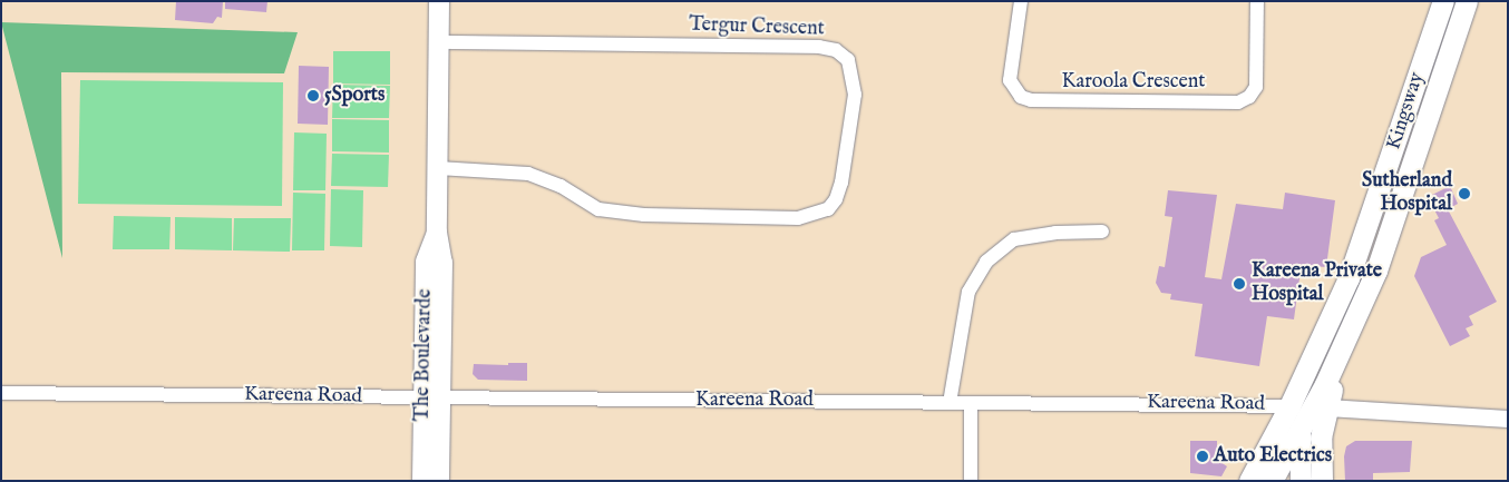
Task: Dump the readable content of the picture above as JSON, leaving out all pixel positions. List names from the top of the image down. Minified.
{"streets":{"main road":["Kingsway","The Boulevarde"],"street":["Tergur Crescent","Karoola Crescent","Kareena Road"]},"crossings":[["Tergur Crescent","The Boulevarde"],["Kingsway","Kareena Road"],["The Boulevarde","Kareena Road"]],"places":["5Sports","Sutherland Hospital","Kareena Private Hospital","Auto Electrics"]}
